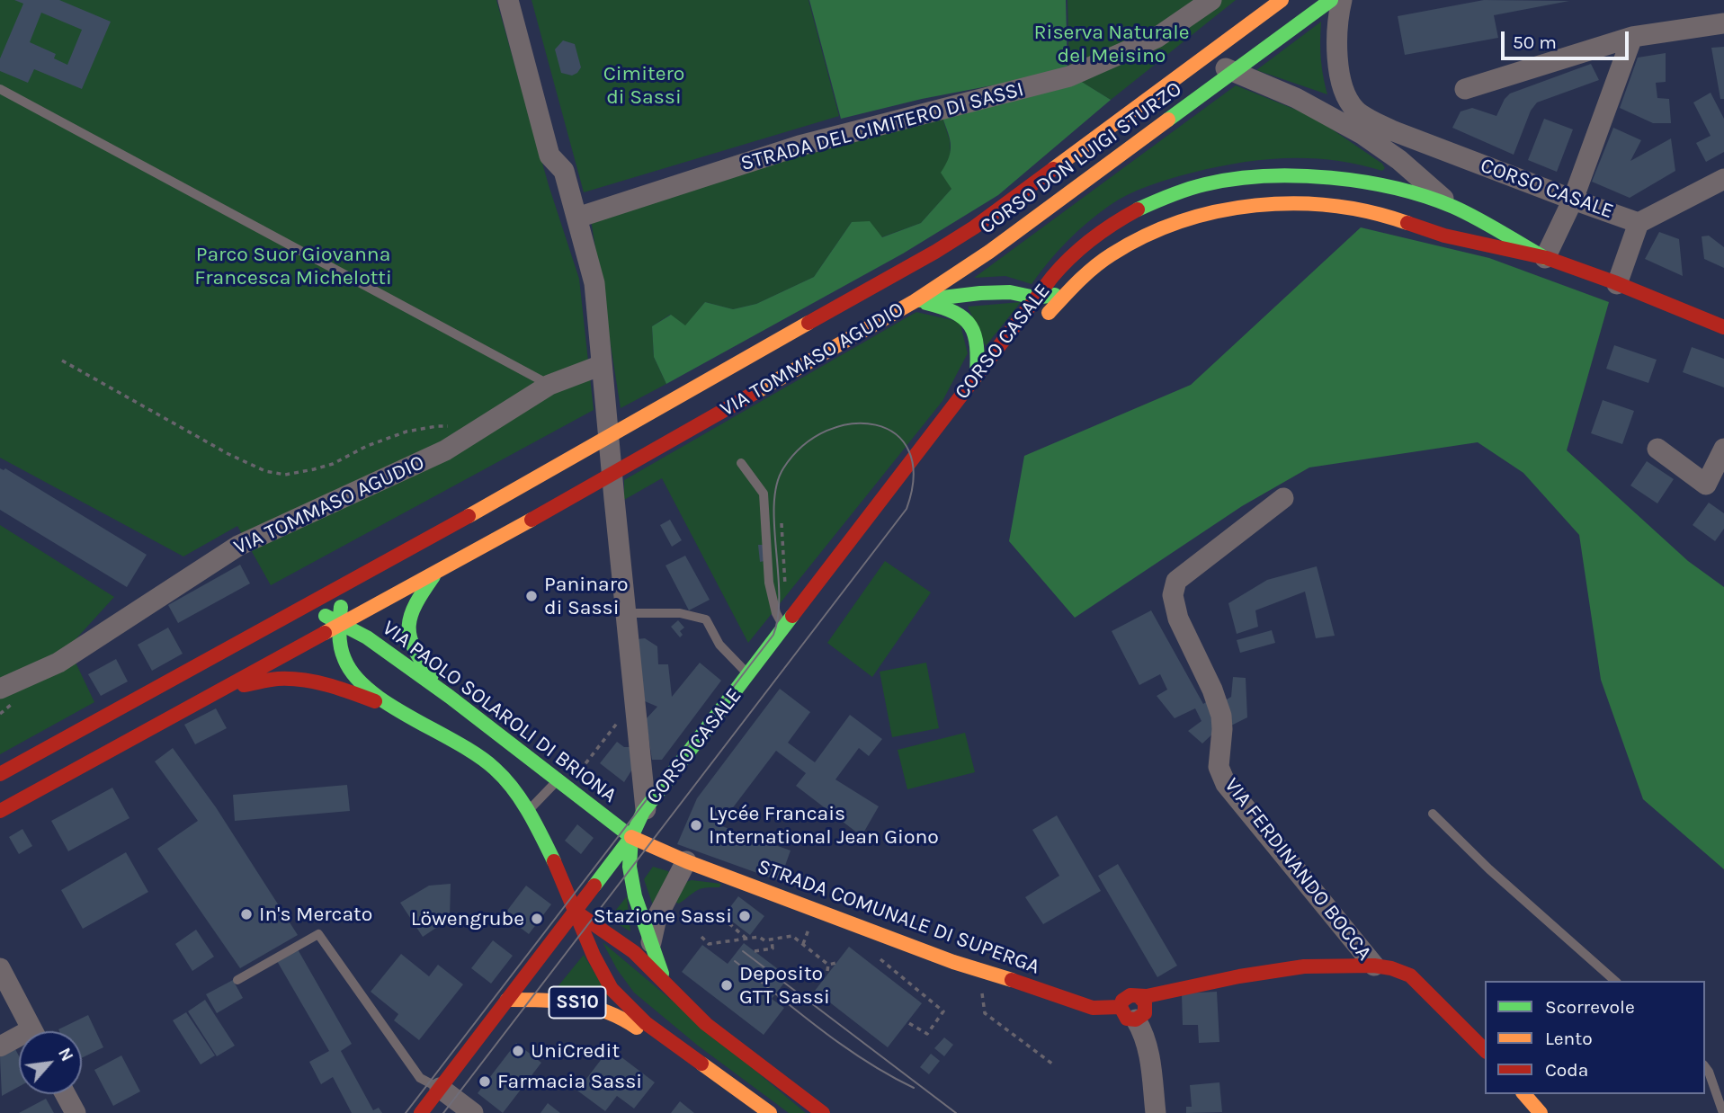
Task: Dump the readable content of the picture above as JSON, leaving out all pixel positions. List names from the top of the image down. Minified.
{"streets":{"main road":["CORSO DON LUIGI STURZO","CORSO CASALE","VIA TOMMASO AGUDIO","VIA PAOLO SOLAROLI DI BRIONA","STRADA COMUNALE DI SUPERGA","SS10"],"street":["STRADA DEL CIMITERO DI SASSI","VIA FERDINANDO BOCCA"]},"crossings":[["CORSO DON LUIGI STURZO","VIA TOMMASO AGUDIO"],["CORSO CASALE","VIA PAOLO SOLAROLI DI BRIONA"],["CORSO CASALE","STRADA COMUNALE DI SUPERGA"],["CORSO CASALE","SS10"],["VIA TOMMASO AGUDIO","VIA PAOLO SOLAROLI DI BRIONA"],["VIA PAOLO SOLAROLI DI BRIONA","STRADA COMUNALE DI SUPERGA"]],"parks":["Riserva Naturale del Meisino","Cimitero di Sassi","Parco Suor Giovanna Francesca Michelotti"],"places":["Paninaro di Sassi","Lycée Francais International Jean Giono","In's Mercato","Stazione Sassi","Löwengrube","Deposito GTT Sassi","UniCredit","Farmacia Sassi"],"legend":["Scorrevole","Lento","Coda"],"scale_bar":"50 m","north":"top right"}
